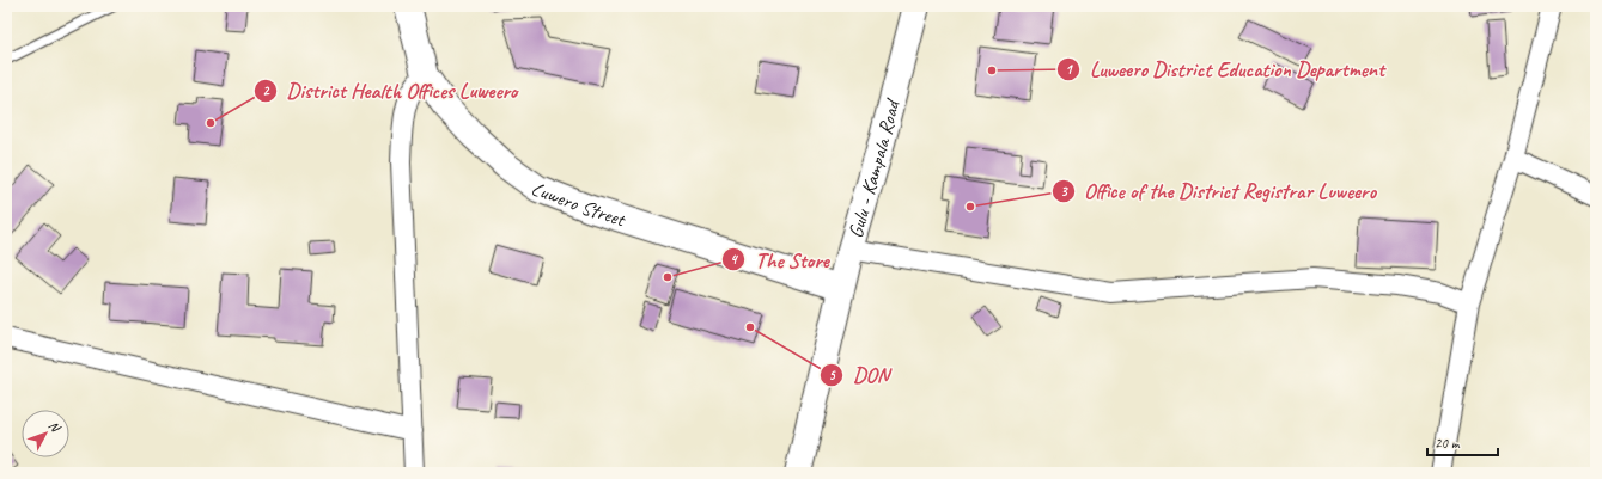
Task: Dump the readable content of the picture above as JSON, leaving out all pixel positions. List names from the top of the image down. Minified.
{"streets":{"main road":["Gulu - Kampala Road","Luwero Street"]},"crossings":[["Gulu - Kampala Road","Luwero Street"]],"places":["Luweero District Education Department","District Health Offices Luweero","Office of the District Registrar Luweero","The Store","DON"],"scale_bar":"20 m","north":"top right"}
